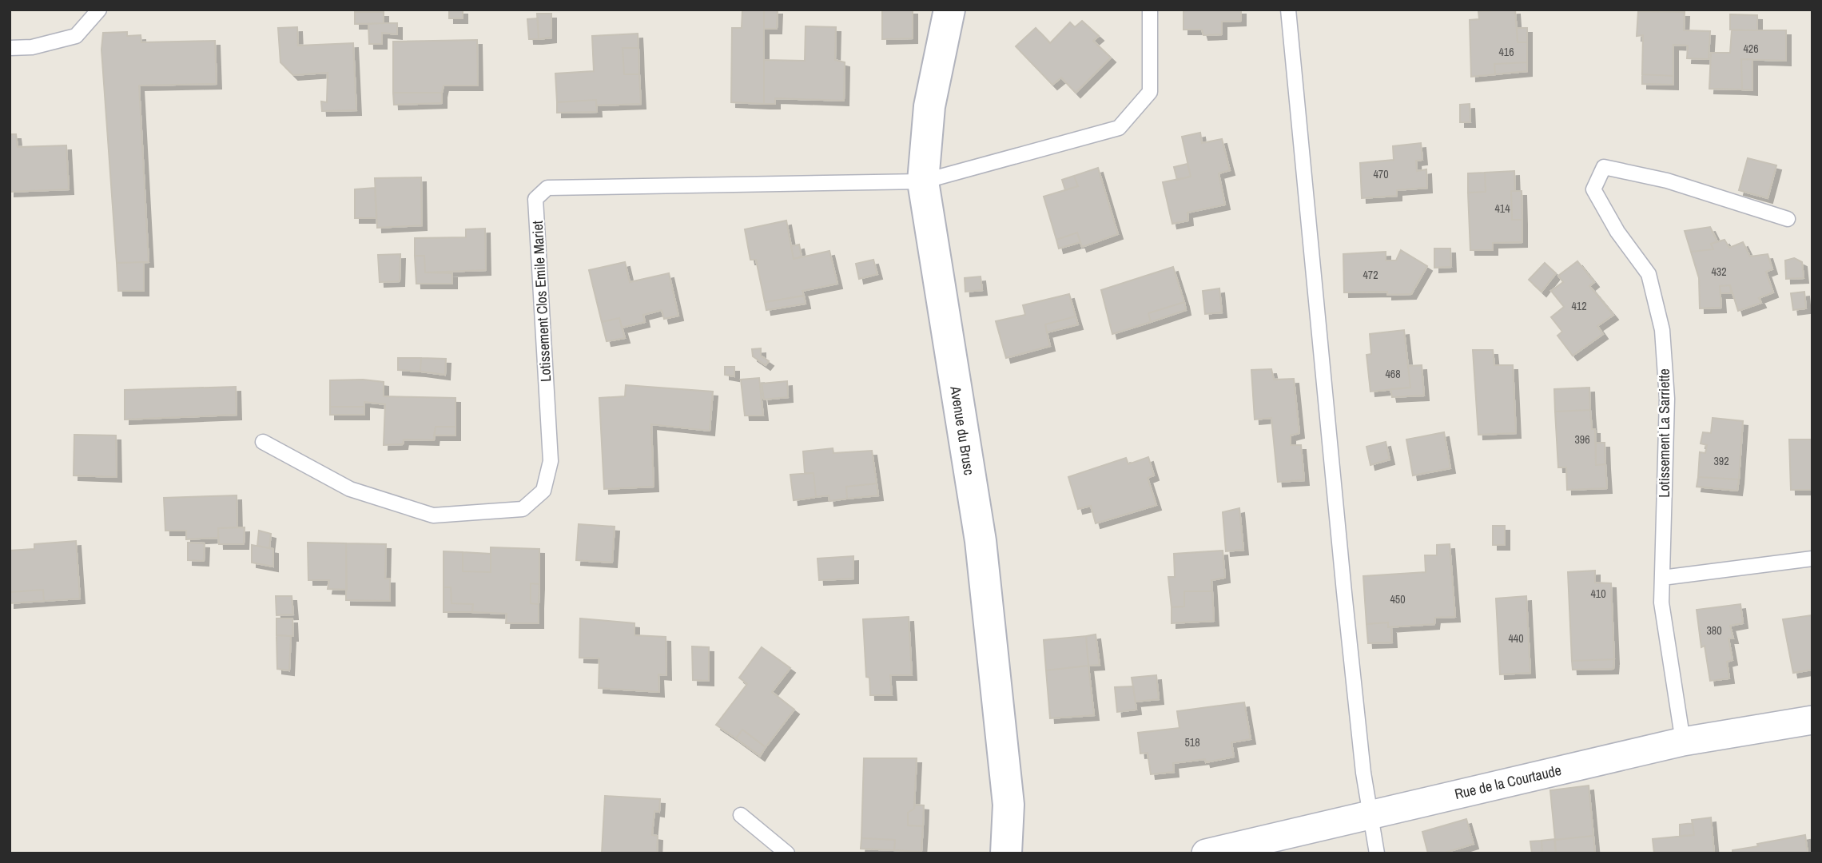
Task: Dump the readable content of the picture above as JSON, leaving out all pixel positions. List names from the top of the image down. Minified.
{"streets":{"street":["Avenue du Brusc","Rue de la Courtaude"],"lane":["Lotissement Clos Emile Mariet","Lotissement La Sarriette"]},"crossings":[["Lotissement Clos Emile Mariet","Avenue du Brusc"],["Lotissement La Sarriette","Rue de la Courtaude"]],"house_numbers":["426","416","470","414","432","472","412","468","396","392","410","450","380","440","518"]}
